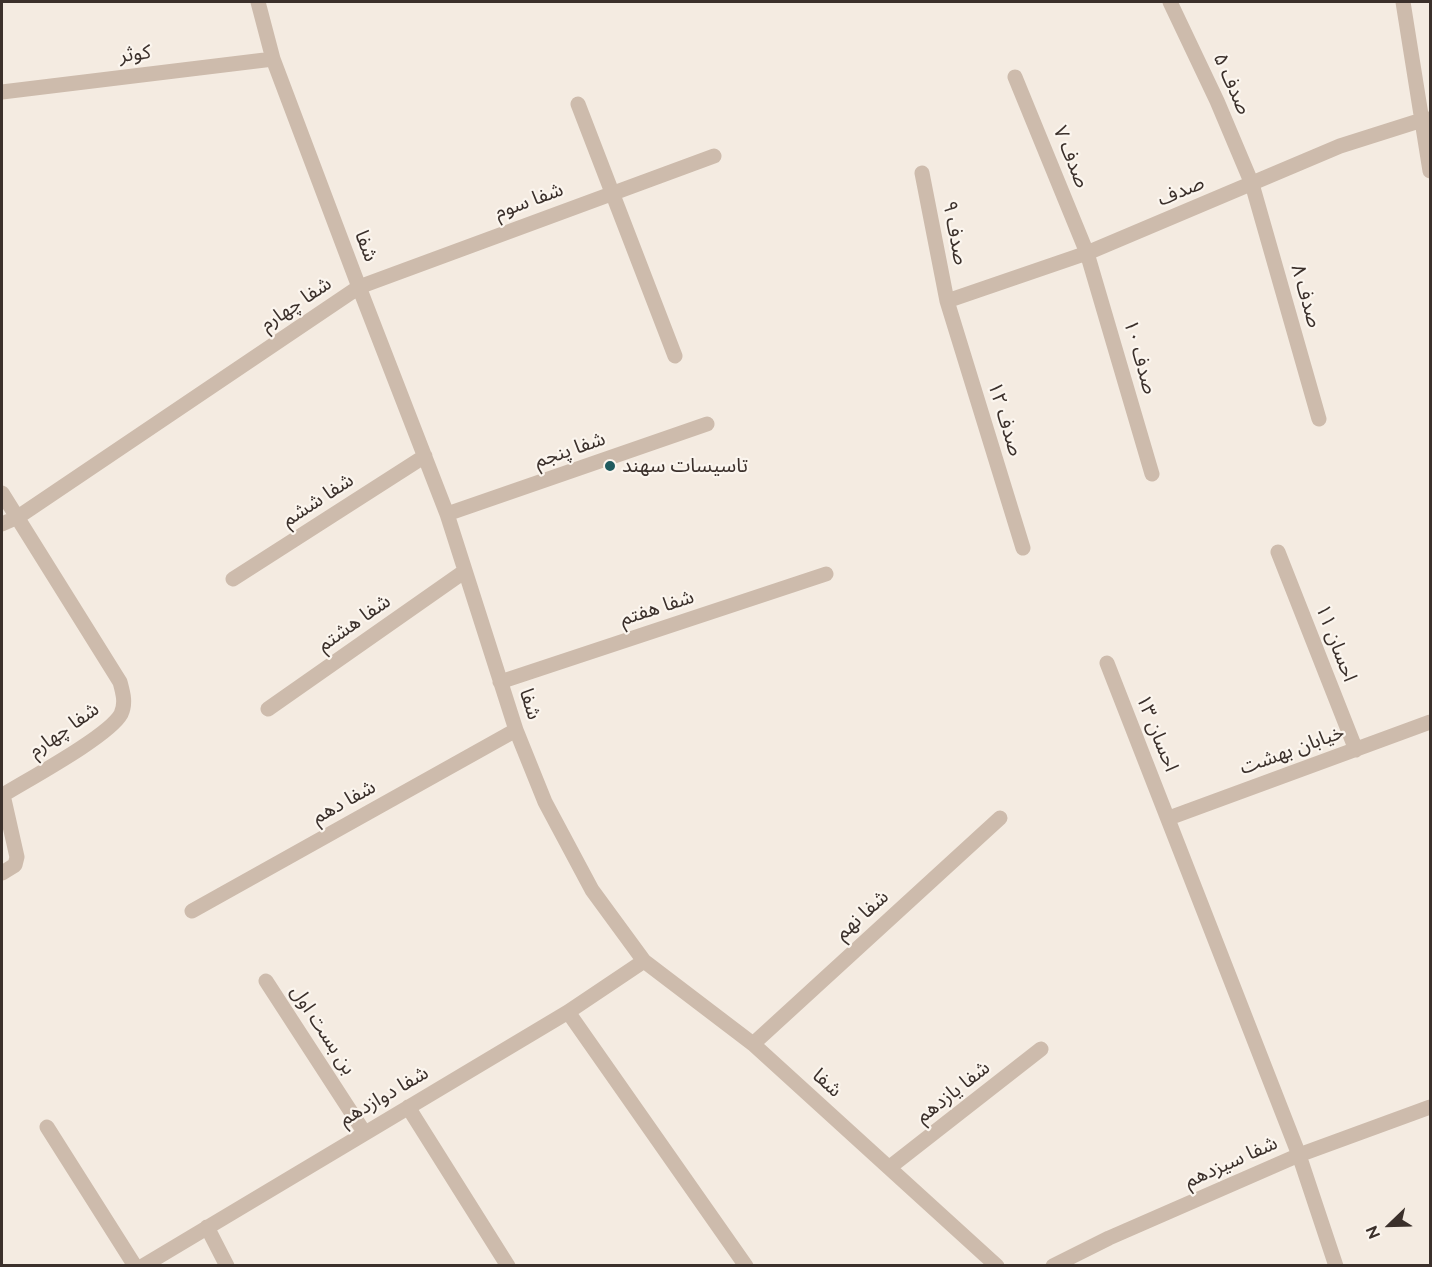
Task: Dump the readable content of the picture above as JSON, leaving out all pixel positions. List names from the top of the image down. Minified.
{"streets":{"street":["کوثر","صدف ۵","صدف ۷","صدف","شفا سوم","صدف ۹","شفا","صدف ۸","شفا چهارم","صدف ۱۰","صدف ۱۲","شفا پنجم","شفا ششم","شفا هفتم","شفا هشتم","احسان ۱۱","احسان ۱۳","خیابان بهشت","شفا دهم","شفا نهم","بن بست اول","شفا یازدهم","شفا دوازدهم","شفا سیزدهم"]},"crossings":[["کوثر","شفا"],["صدف ۵","صدف"],["صدف ۵","صدف ۸"],["صدف ۷","صدف"],["صدف ۷","صدف ۱۰"],["صدف","صدف ۹"],["صدف","صدف ۸"],["صدف","صدف ۱۰"],["صدف","صدف ۱۲"],["شفا سوم","شفا"],["شفا سوم","شفا چهارم"],["صدف ۹","صدف ۱۲"],["شفا","شفا چهارم"],["شفا","شفا پنجم"],["شفا","شفا ششم"],["شفا","شفا هفتم"],["شفا","شفا هشتم"],["شفا","شفا دهم"],["شفا","شفا نهم"],["شفا","شفا یازدهم"],["شفا","شفا دوازدهم"],["احسان ۱۱","خیابان بهشت"],["احسان ۱۳","خیابان بهشت"],["احسان ۱۳","شفا سیزدهم"],["بن بست اول","شفا دوازدهم"]],"places":["تاسیسات سهند"],"north":"bottom left"}
